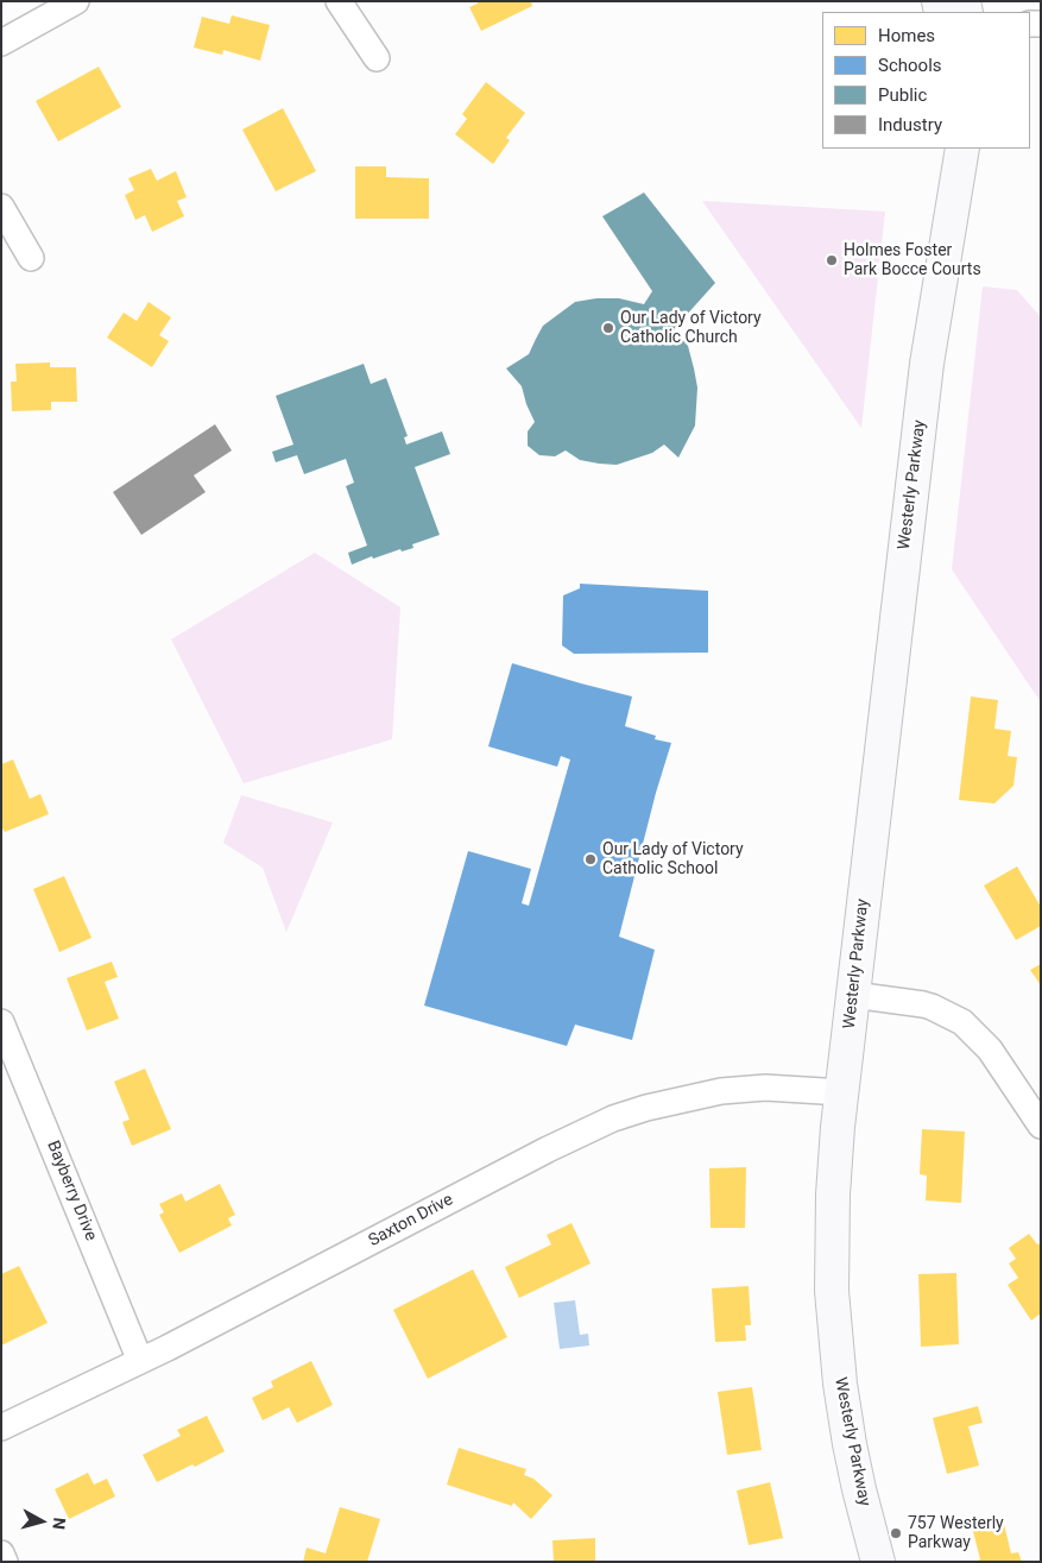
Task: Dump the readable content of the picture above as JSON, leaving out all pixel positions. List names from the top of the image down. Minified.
{"streets":{"main road":["Westerly Parkway"],"street":["Bayberry Drive","Saxton Drive"]},"crossings":[["Westerly Parkway","Saxton Drive"],["Bayberry Drive","Saxton Drive"]],"places":["Holmes Foster Park Bocce Courts","Our Lady of Victory Catholic Church","Our Lady of Victory Catholic School","757 Westerly Parkway"],"legend":["Homes","Schools","Public","Industry"],"north":"right"}
